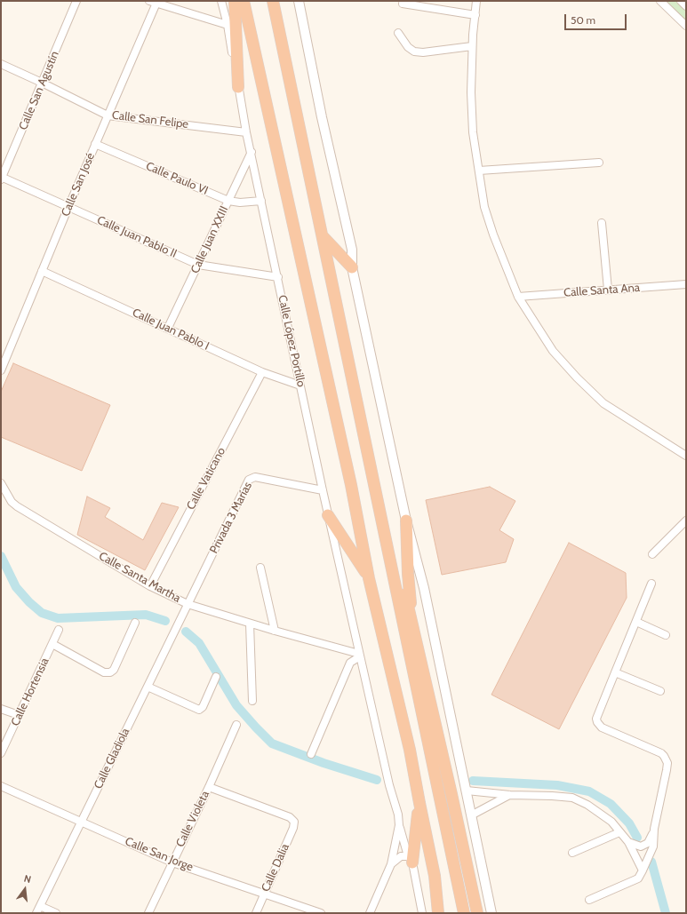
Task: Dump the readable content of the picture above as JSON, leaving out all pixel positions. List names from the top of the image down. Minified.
{"streets":{"street":["Calle San Agustín","Calle San Felipe","Calle Paulo VI","Calle San José","Calle Juan Pablo II","Calle Juan XXIII","Calle Santa Ana","Calle Juan Pablo I","Calle López Portillo","Calle Vaticano","Privada 3 Marías","Calle Santa Martha","Calle Hortensia","Calle Gladiola","Calle Violeta","Calle San Jorge","Calle Dalia"]},"crossings":[["Calle San Agustín","Calle San Felipe"],["Calle San Agustín","Calle Juan Pablo II"],["Calle San Felipe","Calle San José"],["Calle San Felipe","Calle López Portillo"],["Calle Paulo VI","Calle San José"],["Calle Paulo VI","Calle Juan XXIII"],["Calle Paulo VI","Calle López Portillo"],["Calle San José","Calle Juan Pablo II"],["Calle San José","Calle Juan Pablo I"],["Calle Juan Pablo II","Calle Juan XXIII"],["Calle Juan Pablo II","Calle López Portillo"],["Calle Juan XXIII","Calle Juan Pablo I"],["Calle Juan XXIII","Calle López Portillo"],["Calle Juan Pablo I","Calle López Portillo"],["Calle Juan Pablo I","Calle Vaticano"],["Calle López Portillo","Privada 3 Marías"],["Calle López Portillo","Calle Santa Martha"],["Calle Vaticano","Calle Santa Martha"],["Privada 3 Marías","Calle Santa Martha"],["Privada 3 Marías","Calle Gladiola"],["Calle Santa Martha","Calle Gladiola"],["Calle Gladiola","Calle San Jorge"],["Calle Violeta","Calle San Jorge"],["Calle Violeta","Calle Dalia"],["Calle San Jorge","Calle Dalia"]],"scale_bar":"50 m","north":"top"}
